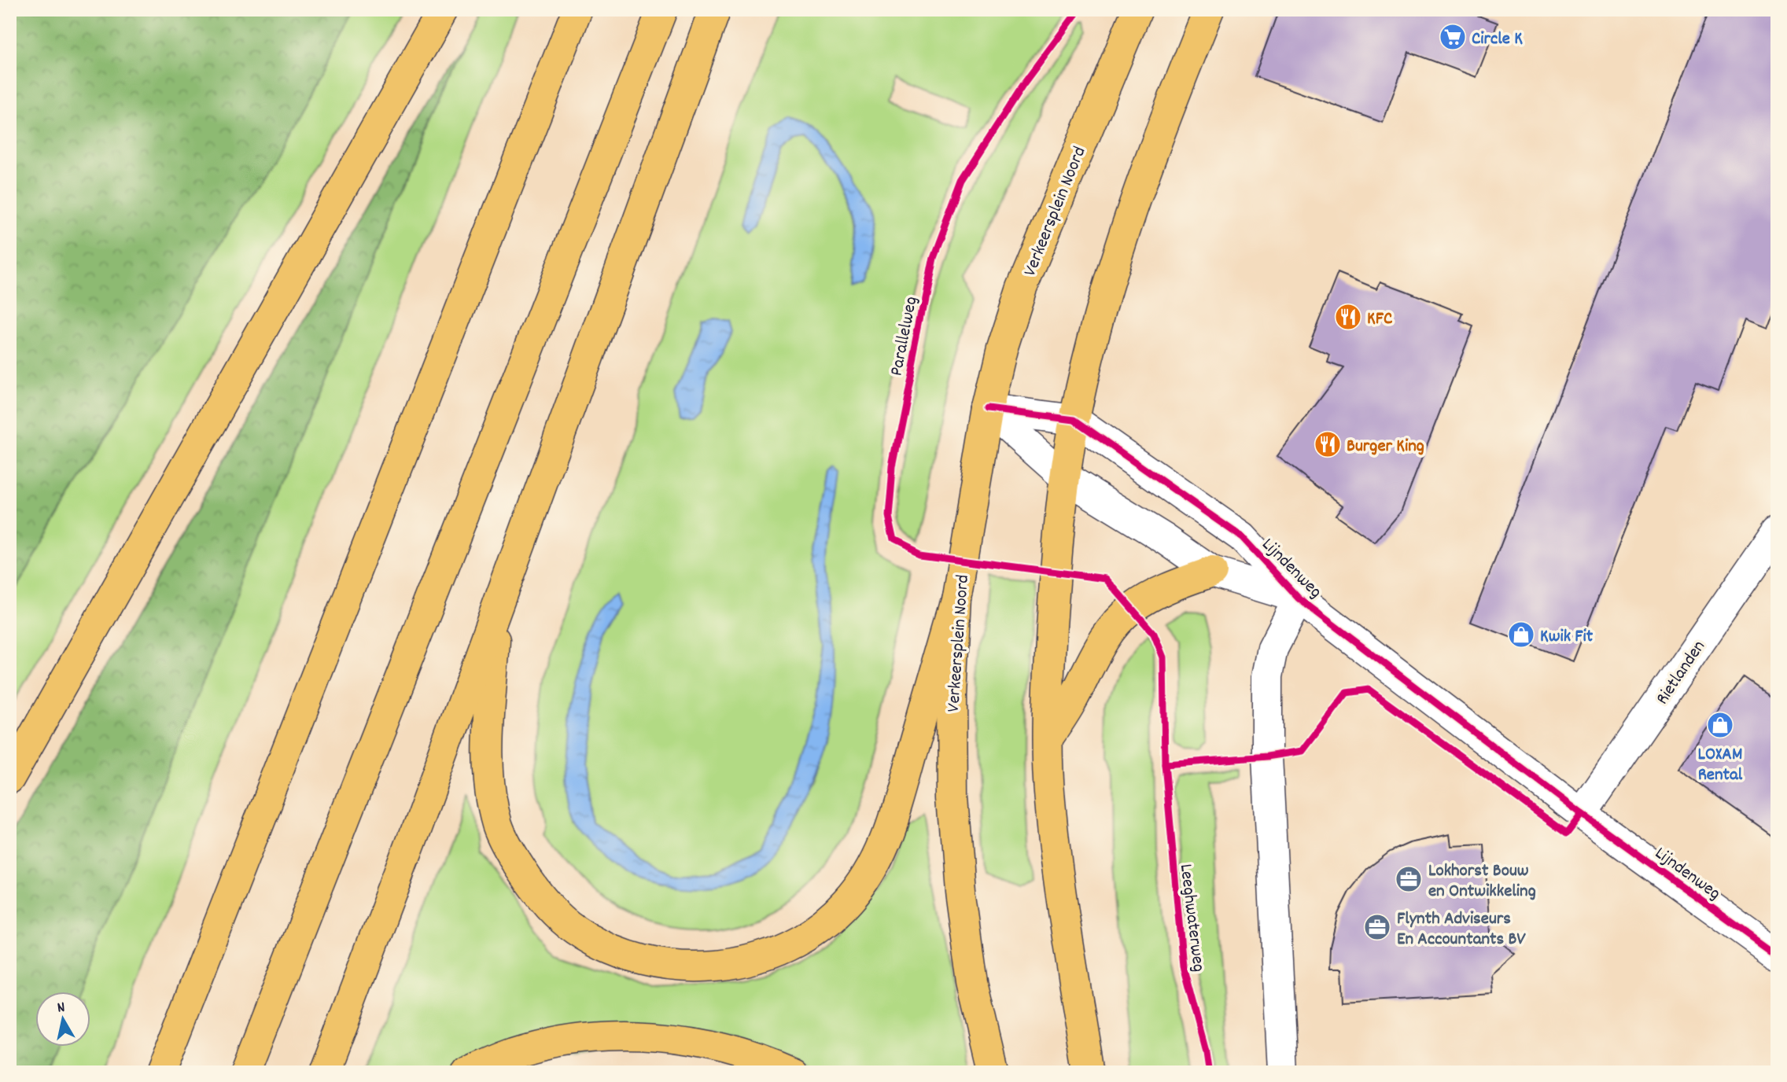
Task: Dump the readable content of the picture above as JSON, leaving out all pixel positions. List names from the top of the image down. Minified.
{"streets":{"main road":["Verkeersplein Noord"],"street":["Lijndenweg","Rietlanden"],"cycle path":["Parallelweg"]},"crossings":[["Verkeersplein Noord","Lijndenweg"],["Lijndenweg","Rietlanden"]],"places":{"supermarket":["Circle K"],"restaurant":["KFC","Burger King"],"shop":["Kwik Fit","LOXAM Rental"],"office":["Lokhorst Bouw en Ontwikkeling","Flynth Adviseurs En Accountants BV"]},"north":"top"}
